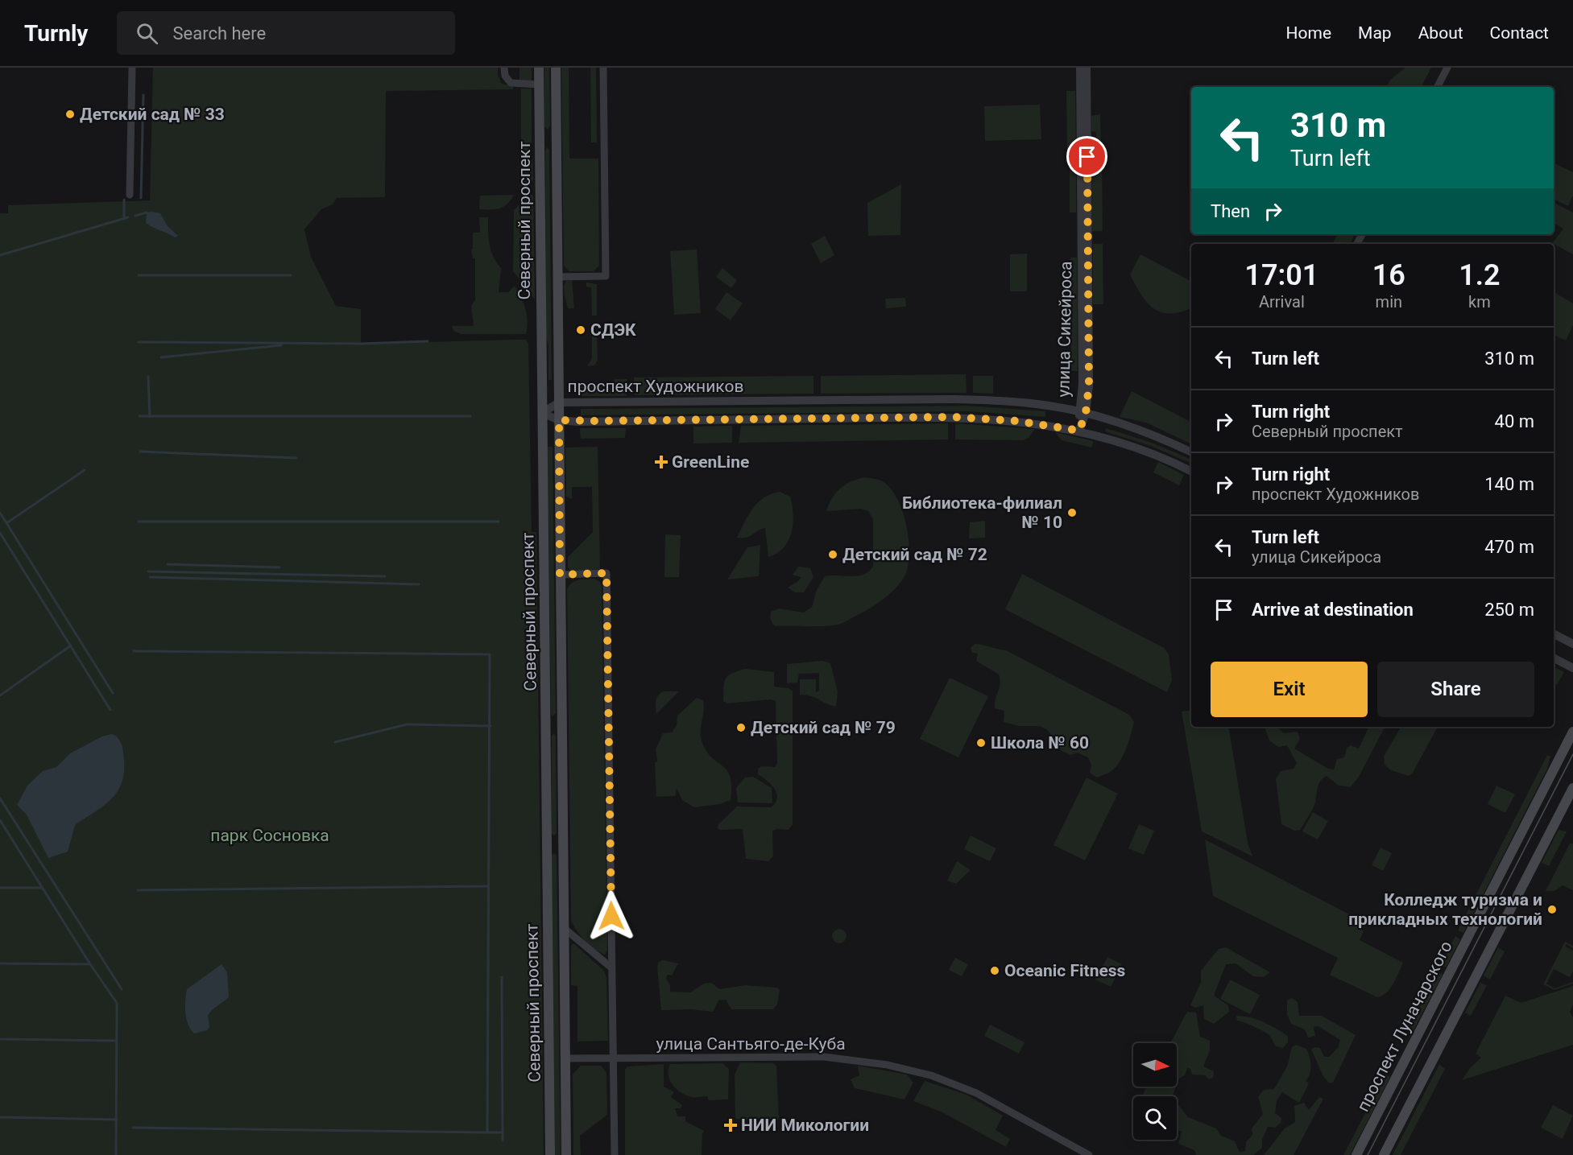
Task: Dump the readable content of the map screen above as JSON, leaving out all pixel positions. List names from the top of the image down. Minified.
{"streets":{"main road":["Северный проспект","проспект Луначарского"],"street":["улица Сикейроса","проспект Художников","улица Сантьяго-де-Куба"]},"crossings":[["Северный проспект","проспект Художников"],["Северный проспект","улица Сантьяго-де-Куба"],["улица Сикейроса","проспект Художников"]],"parks":["парк Сосновка"],"places":{"other":["Детский сад № 33","СДЭК","Библиотека-филиал № 10","Детский сад № 72","Детский сад № 79","Школа № 60","Колледж туризма и прикладных технологий","Oceanic Fitness"],"health":["GreenLine","НИИ Микологии"]},"north":"right","page":{"header":"Turnly","search":"Search here","nav":["Home","Map","About","Contact"],"turn":["310 m","Turn left"],"then":"Then","eta":["17:01","Arrival","16","min","1.2","km"],"list":[{"name":"Turn left","value":"310 m"},{"name":"Turn right","note":"Северный проспект","value":"40 m"},{"name":"Turn right","note":"проспект Художников","value":"140 m"},{"name":"Turn left","note":"улица Сикейроса","value":"470 m"},{"name":"Arrive at destination","value":"250 m"}],"buttons":["Exit","Share"]}}
